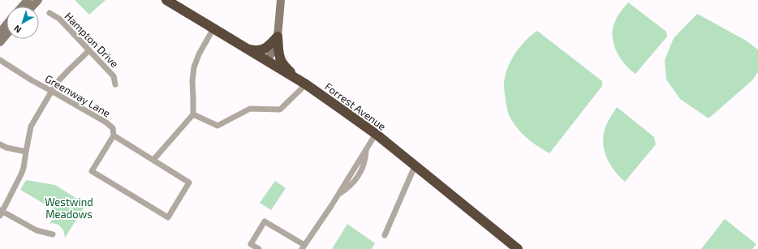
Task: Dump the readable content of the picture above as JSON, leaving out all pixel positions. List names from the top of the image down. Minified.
{"streets":{"highway":["Forrest Avenue"],"street":["Hampton Drive","Greenway Lane"]},"parks":["Westwind Meadows"],"north":"bottom left"}
